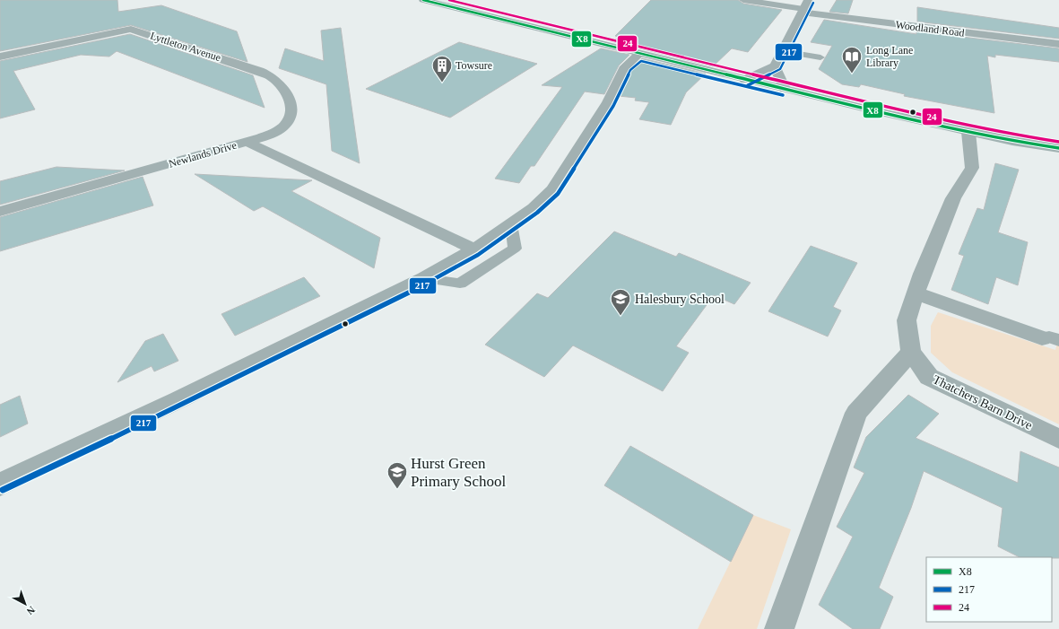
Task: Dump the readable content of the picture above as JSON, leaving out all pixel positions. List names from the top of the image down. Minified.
{"streets":{"street":["Woodland Road","Lyttleton Avenue","Newlands Drive","Thatchers Barn Drive"]},"crossings":[["Lyttleton Avenue","Newlands Drive"]],"places":{"library":["Long Lane Library"],"building":["Towsure"],"school or university":["Halesbury School","Hurst Green Primary School"]},"lines":["transit line X8","transit line 24","transit line 217"],"legend":["X8","217","24"],"north":"bottom right"}
